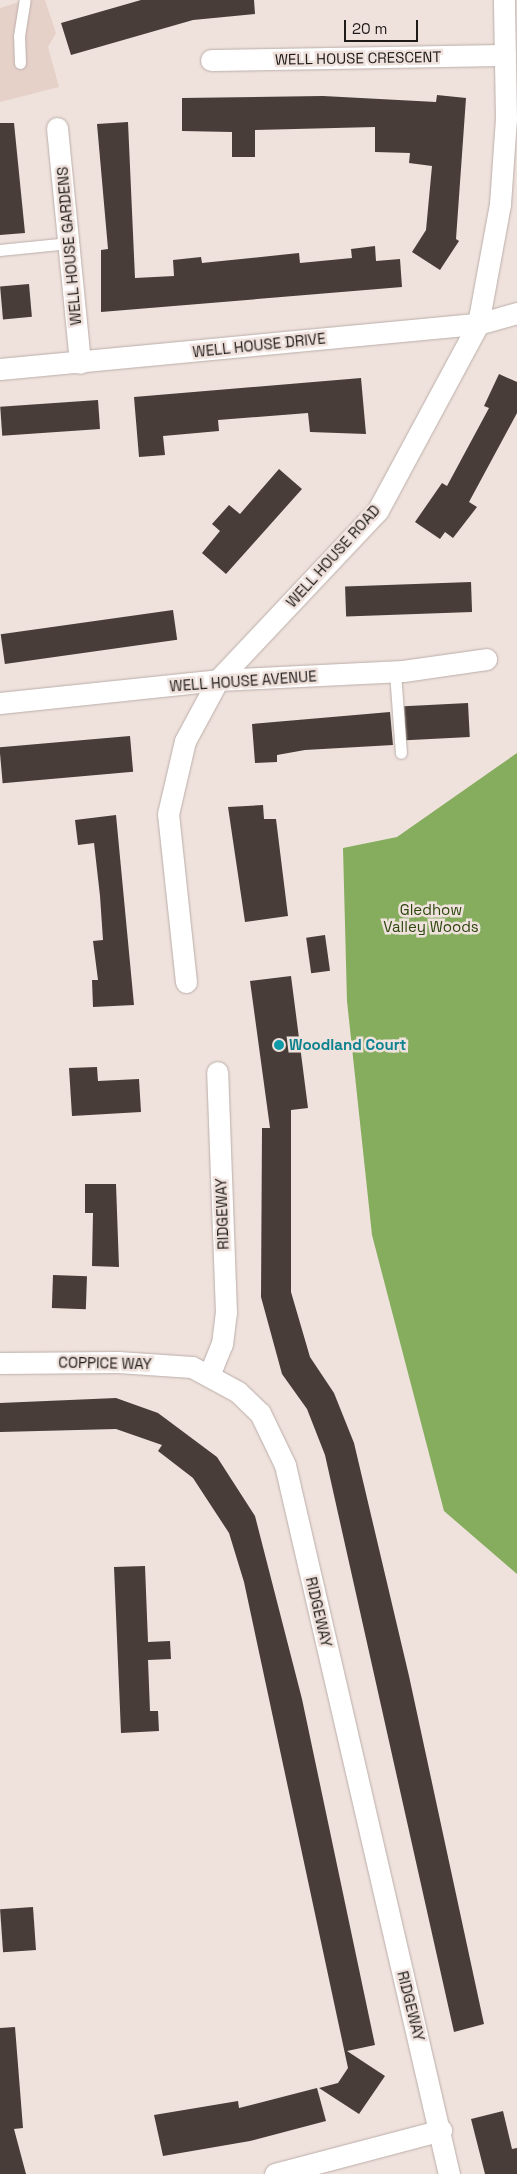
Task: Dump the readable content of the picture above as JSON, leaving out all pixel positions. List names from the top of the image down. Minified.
{"streets":{"street":["WELL HOUSE CRESCENT","WELL HOUSE GARDENS","WELL HOUSE DRIVE","WELL HOUSE ROAD","WELL HOUSE AVENUE","RIDGEWAY","COPPICE WAY"]},"crossings":[["WELL HOUSE CRESCENT","WELL HOUSE ROAD"],["WELL HOUSE GARDENS","WELL HOUSE DRIVE"],["WELL HOUSE DRIVE","WELL HOUSE ROAD"],["WELL HOUSE ROAD","WELL HOUSE AVENUE"],["RIDGEWAY","COPPICE WAY"]],"parks":["Gledhow Valley Woods"],"places":["Woodland Court"],"scale_bar":"20 m"}
